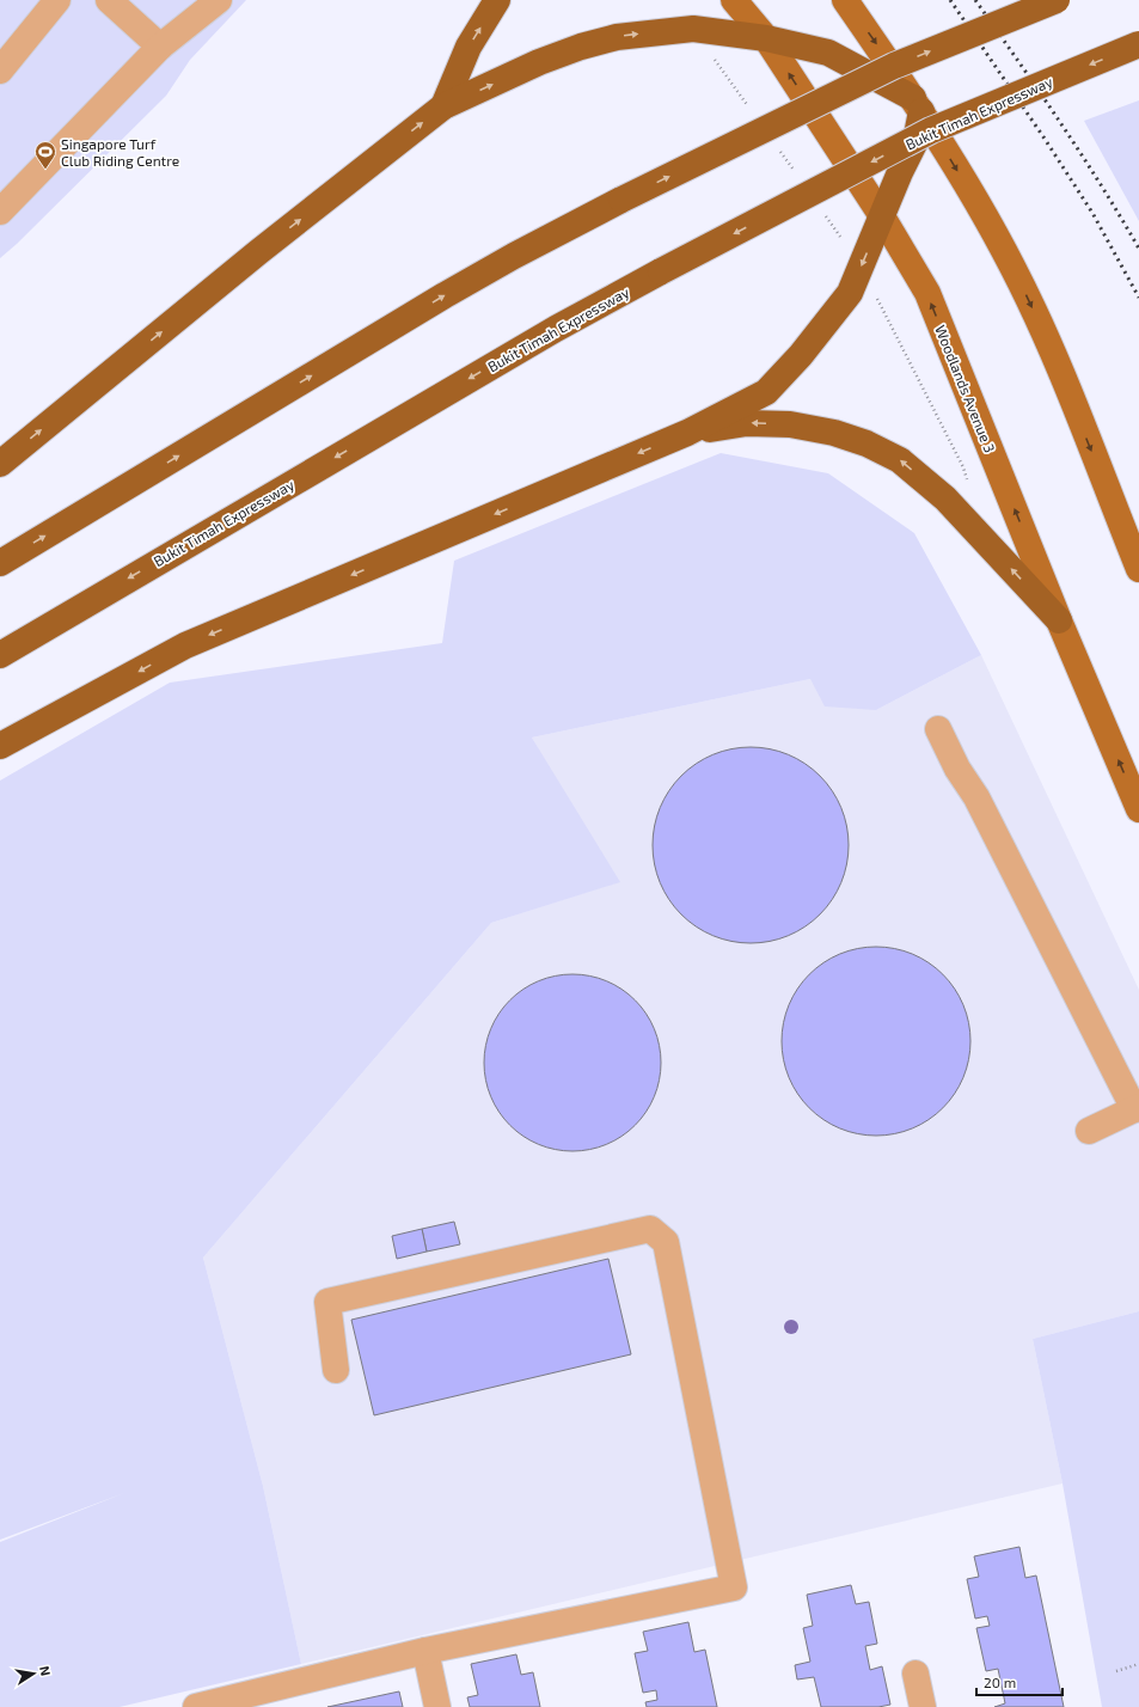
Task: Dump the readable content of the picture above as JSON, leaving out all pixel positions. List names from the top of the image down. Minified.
{"streets":{"highway":["Bukit Timah Expressway"],"main road":["Woodlands Avenue 3"]},"places":{"sports":["Singapore Turf Club Riding Centre"]},"scale_bar":"20 m","north":"right"}
